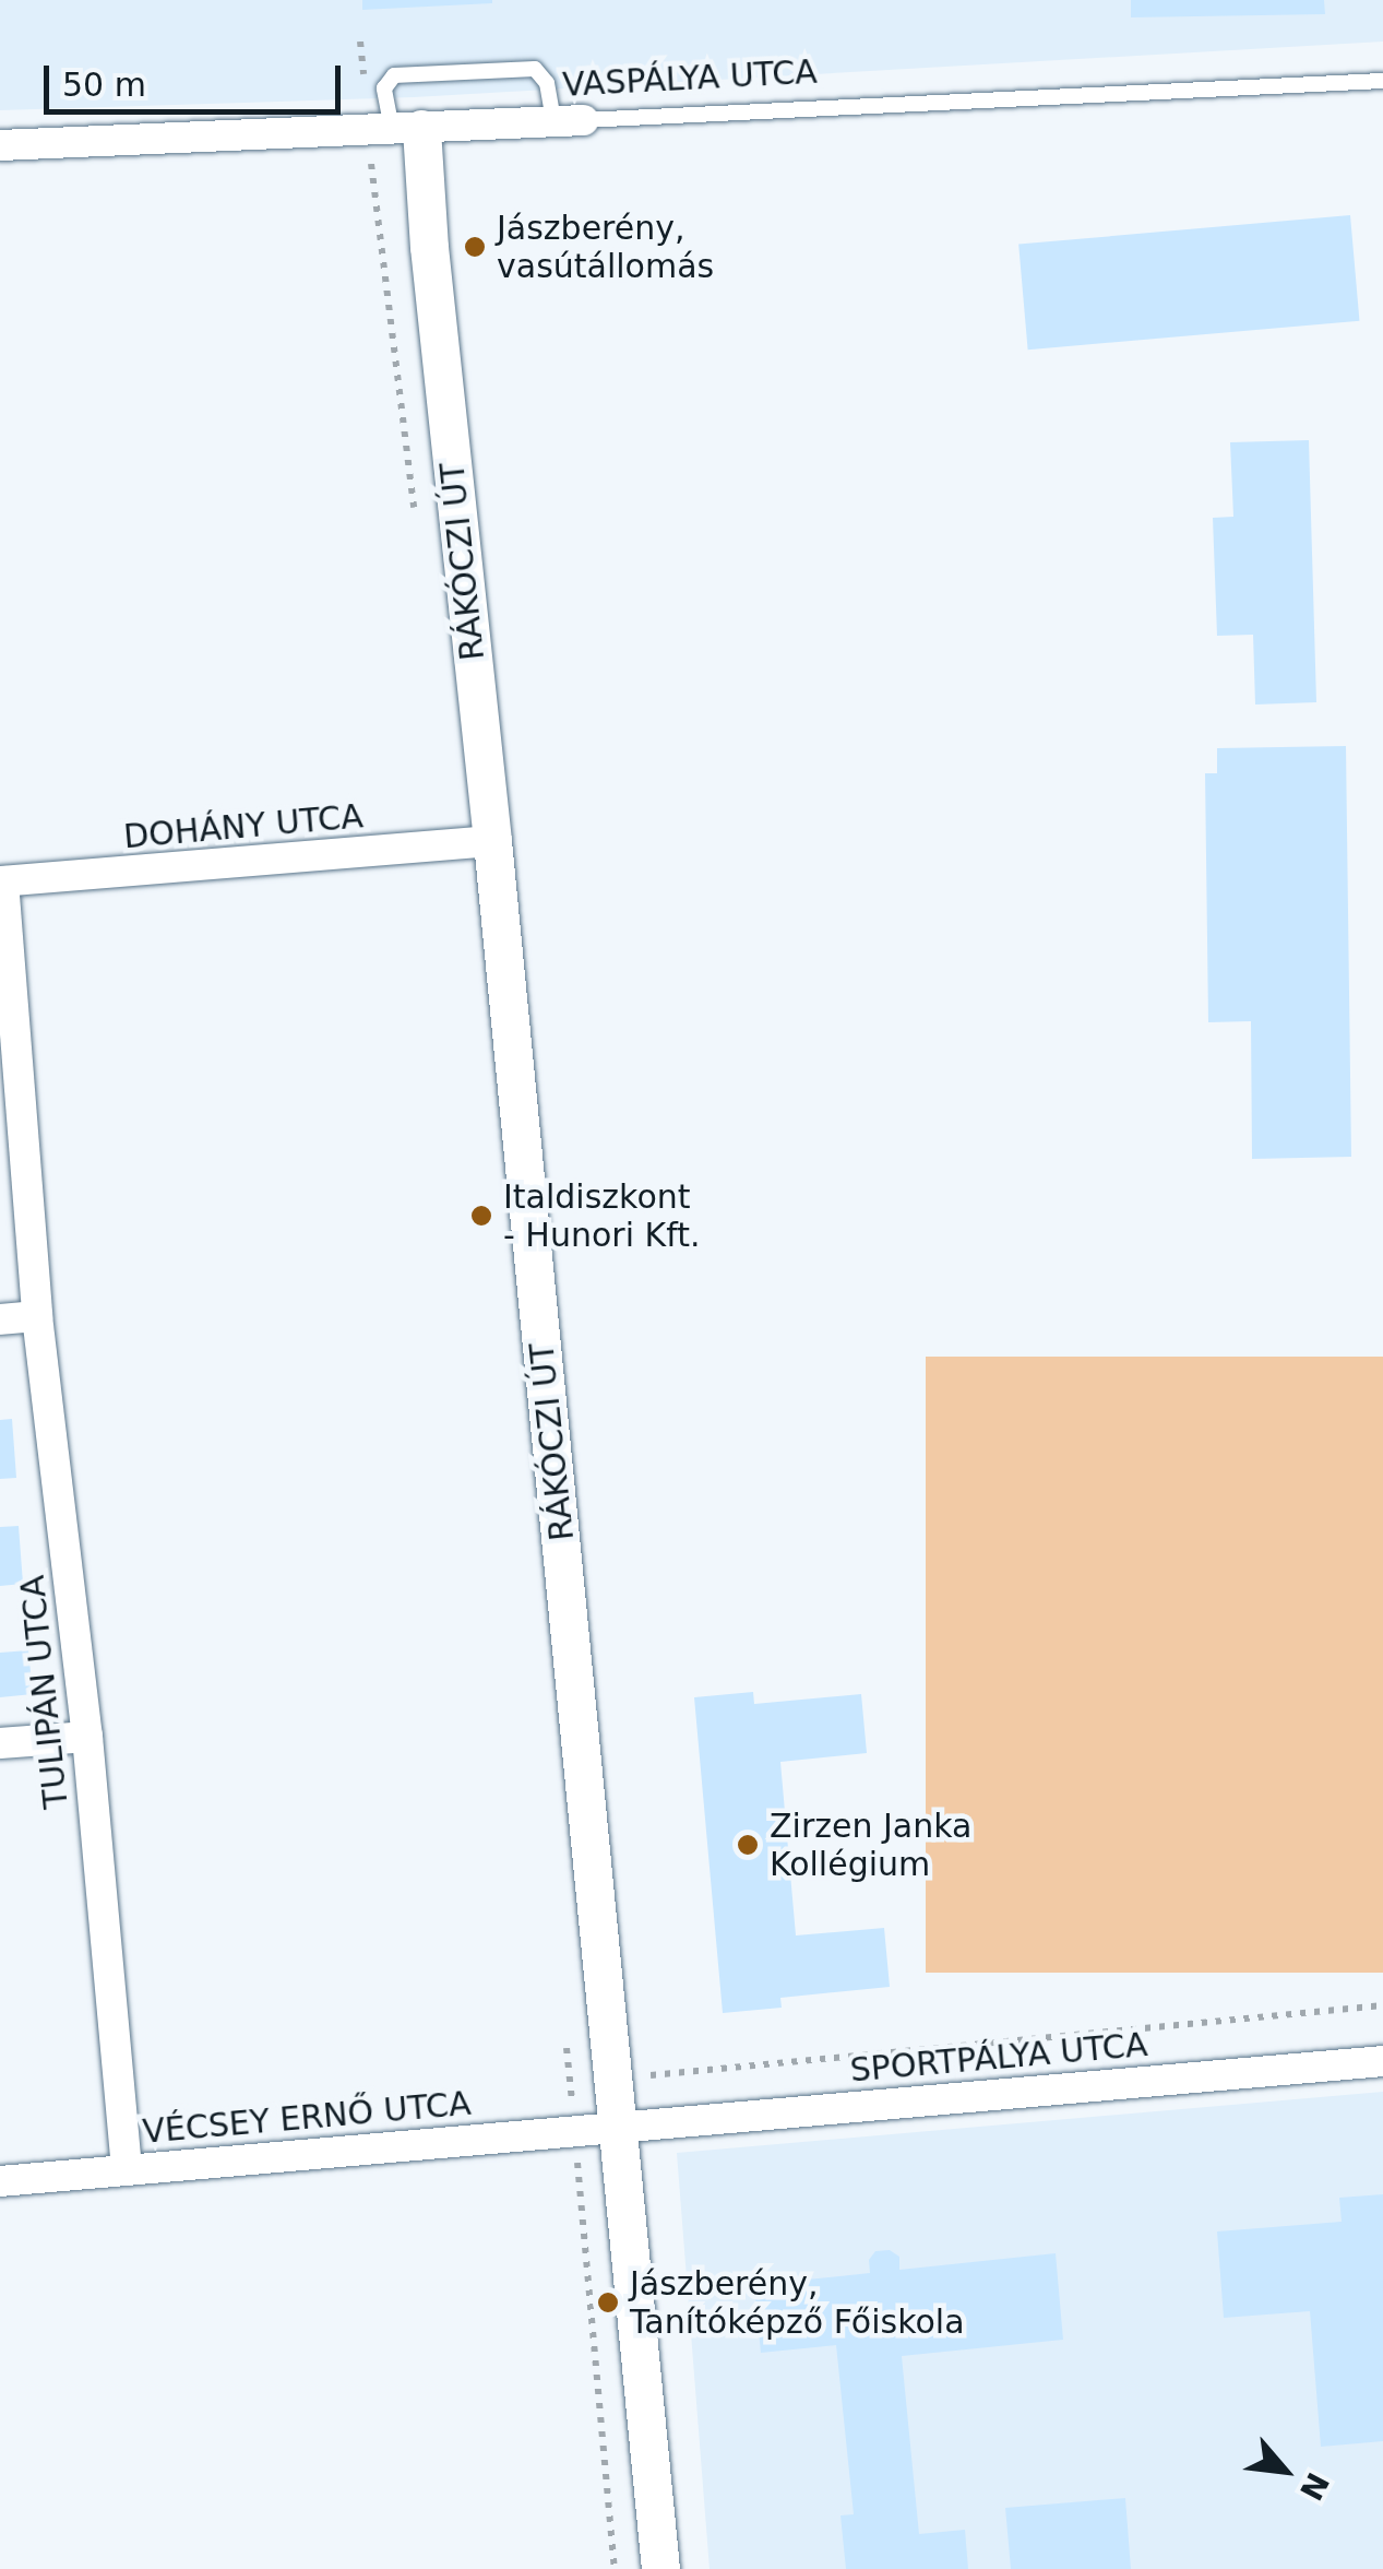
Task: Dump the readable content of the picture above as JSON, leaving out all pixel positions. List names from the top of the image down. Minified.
{"streets":{"street":["VASPÁLYA UTCA","RÁKÓCZI ÚT","DOHÁNY UTCA","TULIPÁN UTCA","SPORTPÁLYA UTCA","VÉCSEY ERNŐ UTCA"]},"crossings":[["VASPÁLYA UTCA","RÁKÓCZI ÚT"],["RÁKÓCZI ÚT","DOHÁNY UTCA"],["RÁKÓCZI ÚT","SPORTPÁLYA UTCA"],["RÁKÓCZI ÚT","VÉCSEY ERNŐ UTCA"],["DOHÁNY UTCA","TULIPÁN UTCA"],["TULIPÁN UTCA","VÉCSEY ERNŐ UTCA"],["SPORTPÁLYA UTCA","VÉCSEY ERNŐ UTCA"]],"places":["Jászberény, vasútállomás","Italdiszkont - Hunori Kft.","Zirzen Janka Kollégium","Jászberény, Tanítóképző Főiskola"],"scale_bar":"50 m","north":"bottom right"}
